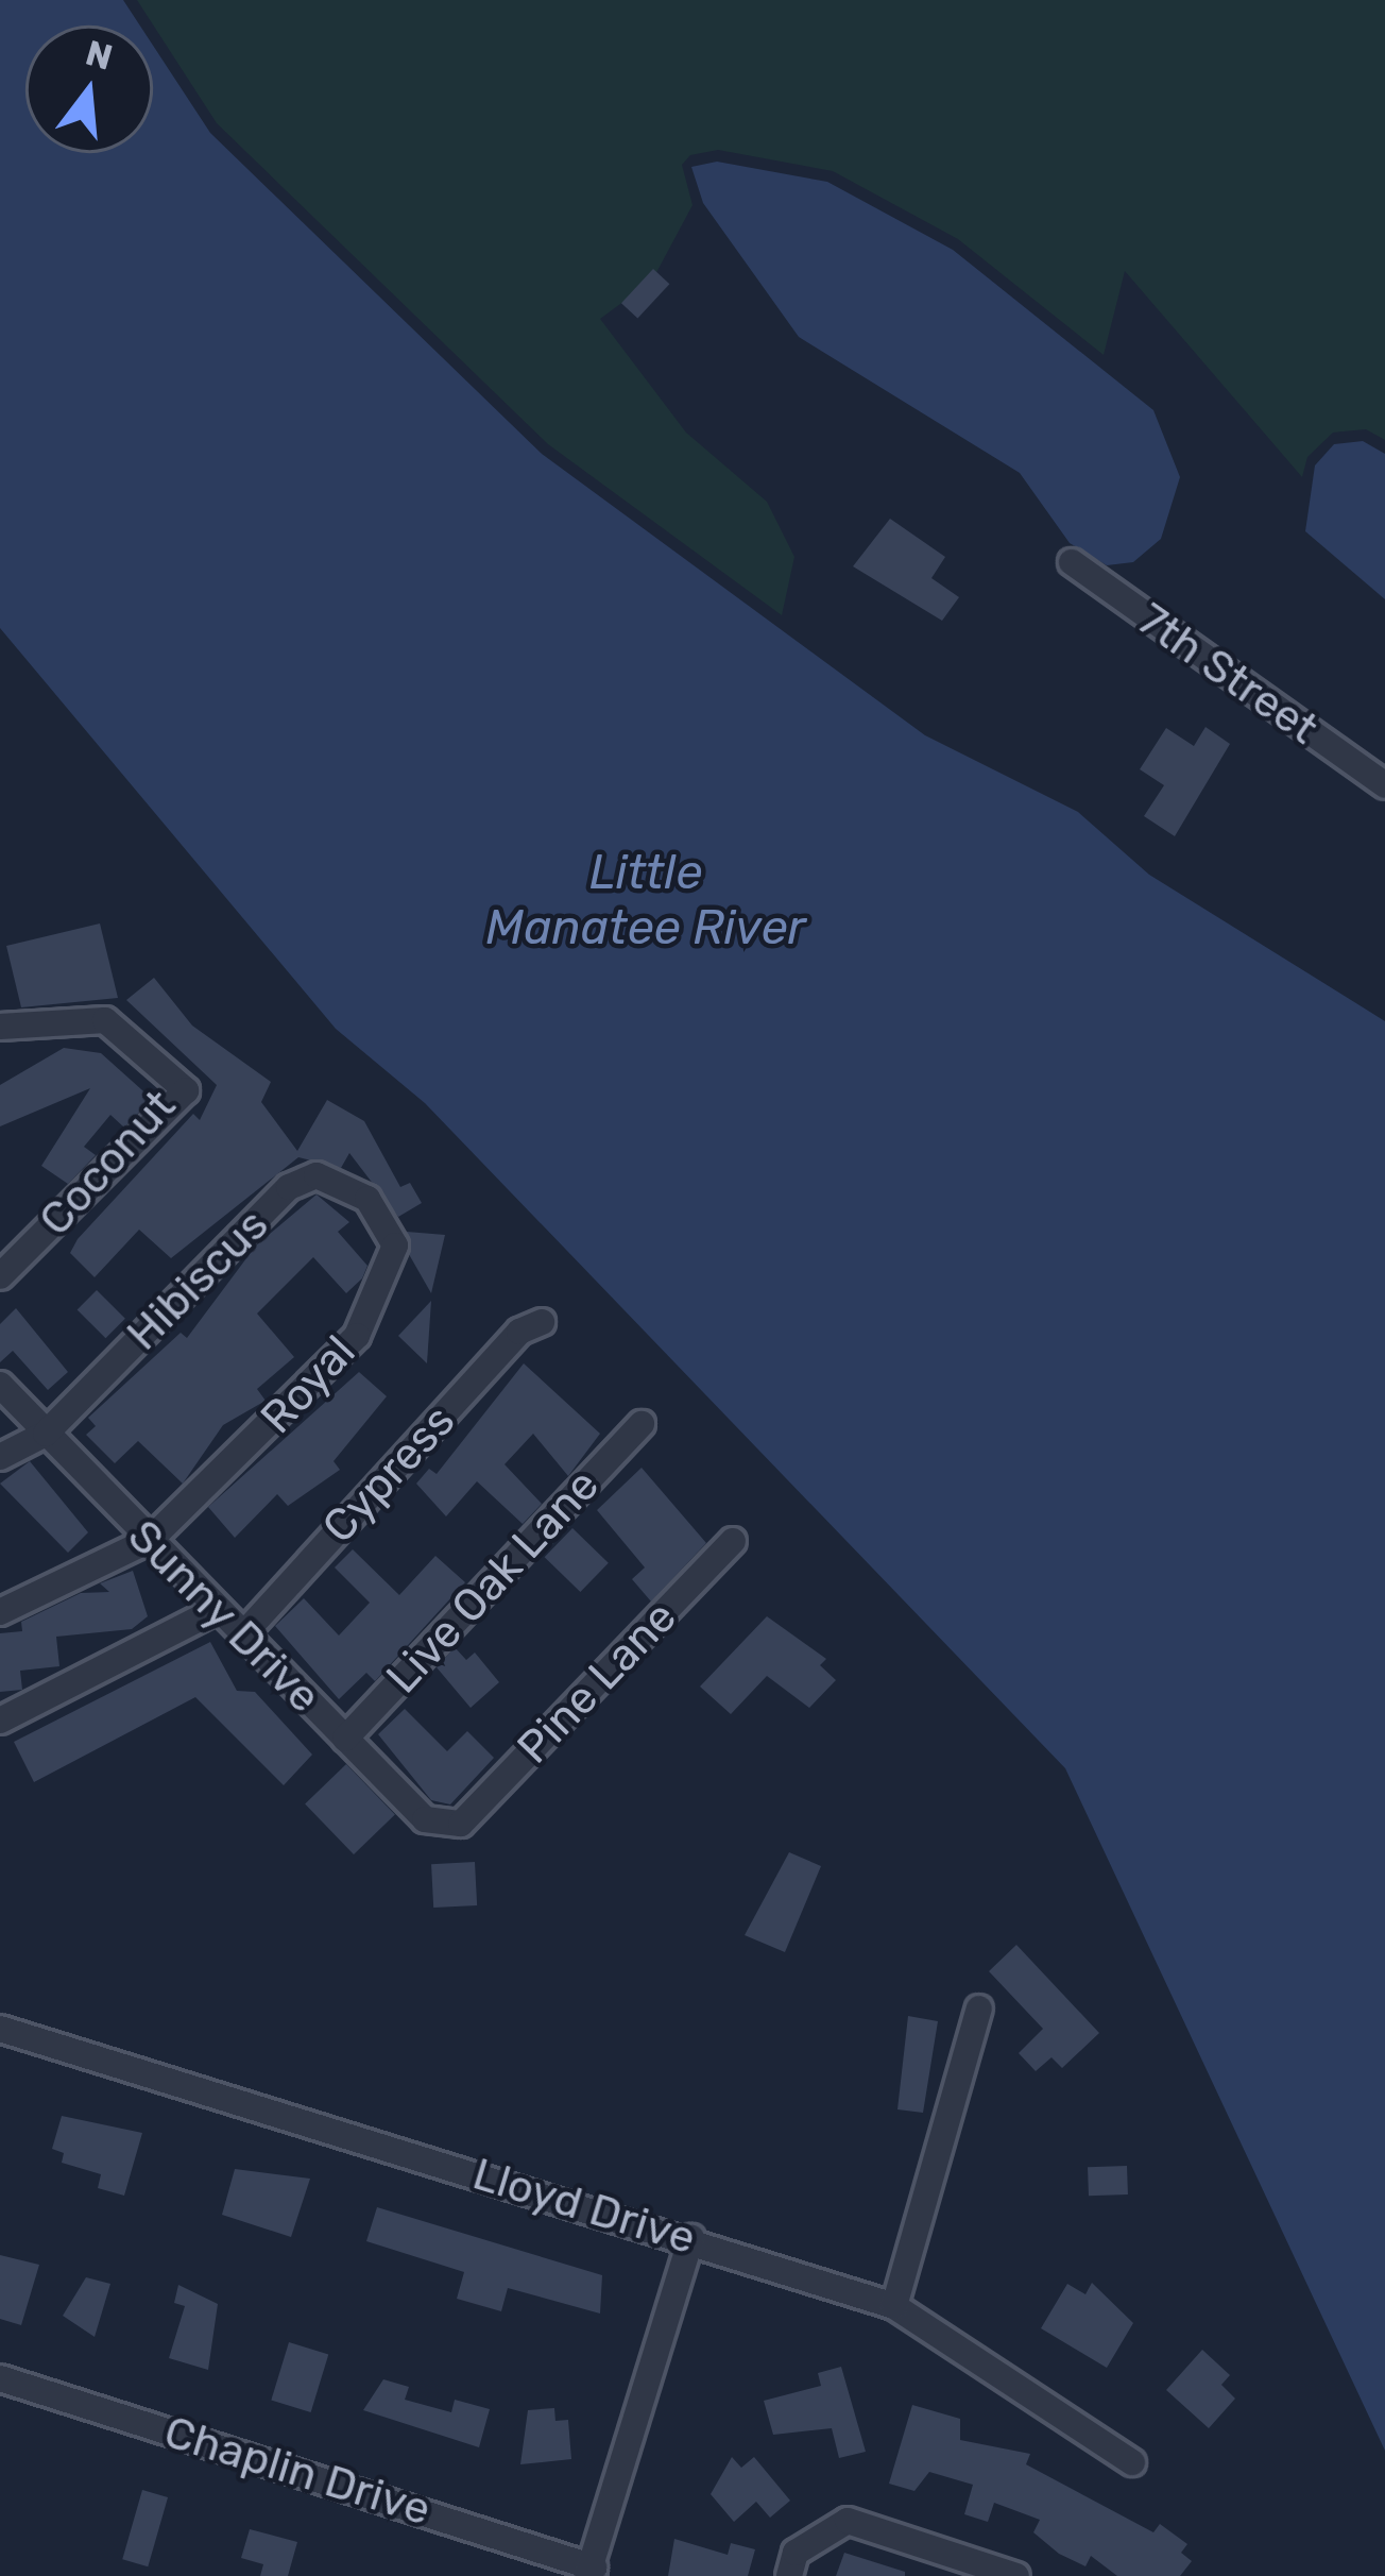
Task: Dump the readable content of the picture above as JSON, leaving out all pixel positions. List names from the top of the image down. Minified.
{"streets":{"street":["7th Street","Coconut","Hibiscus","Royal","Cypress","Live Oak Lane","Sunny Drive","Pine Lane","Lloyd Drive","Chaplin Drive"]},"crossings":[["Hibiscus","Royal"],["Hibiscus","Sunny Drive"],["Royal","Sunny Drive"],["Cypress","Sunny Drive"],["Live Oak Lane","Sunny Drive"],["Sunny Drive","Pine Lane"]],"water":["Little Manatee River"],"north":"top"}
